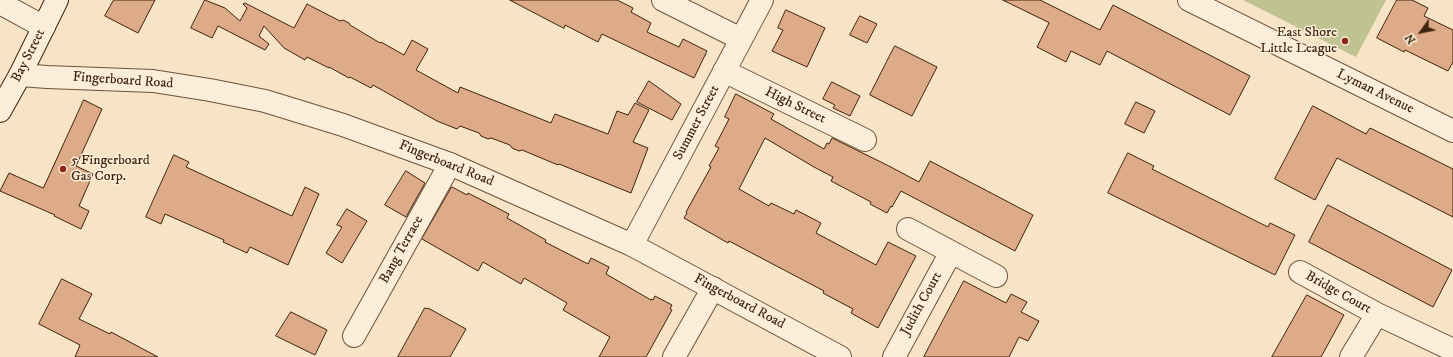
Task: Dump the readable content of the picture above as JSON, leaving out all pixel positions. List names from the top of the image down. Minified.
{"streets":{"street":["Bay Street","Fingerboard Road","Lyman Avenue","High Street","Summer Street","Bang Terrace","Bridge Court","Judith Court"]},"crossings":[["Bay Street","Fingerboard Road"],["Fingerboard Road","Summer Street"],["Fingerboard Road","Bang Terrace"],["High Street","Summer Street"]],"places":["East Shore Little League","5 Fingerboard Gas Corp."],"north":"bottom left"}
